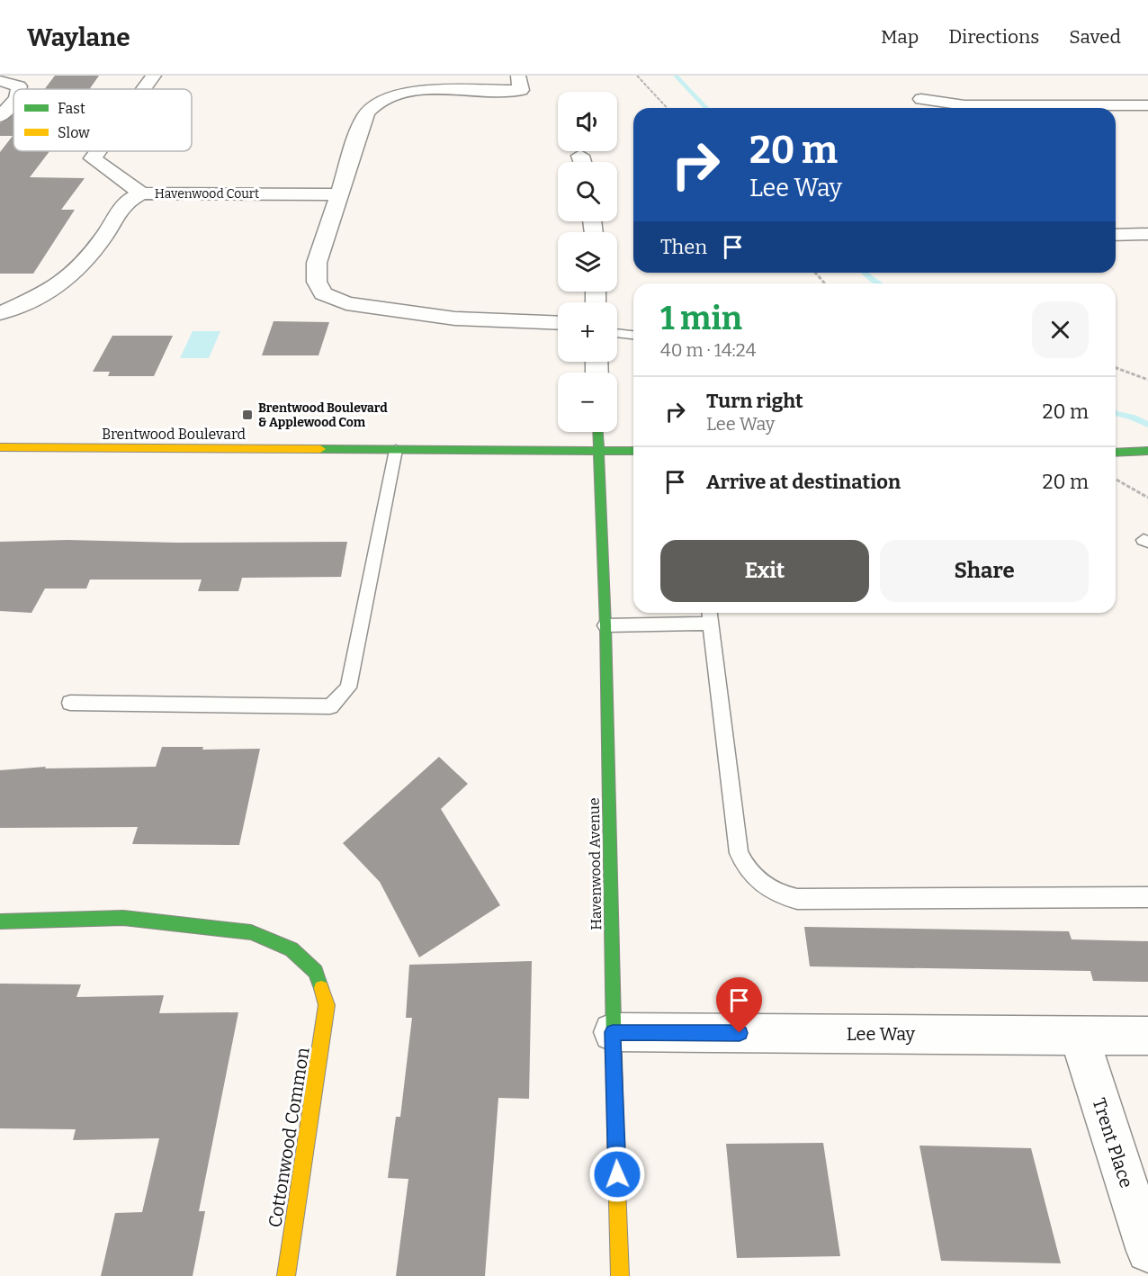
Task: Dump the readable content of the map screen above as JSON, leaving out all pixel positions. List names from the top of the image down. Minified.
{"streets":{"street":["Havenwood Court","Brentwood Boulevard","Havenwood Avenue","Lee Way","Cottonwood Common","Trent Place"]},"crossings":[["Brentwood Boulevard","Havenwood Avenue"],["Havenwood Avenue","Lee Way"],["Lee Way","Trent Place"]],"places":{"transit":["Brentwood Boulevard & Applewood Com"]},"legend":["Fast","Slow"],"page":{"header":"Waylane","nav":["Map","Directions","Saved"],"map_buttons":["+","−"],"turn":["20 m","Lee Way"],"then":"Then","heading":["1 min","40 m · 14:24"],"list":[{"name":"Turn right","note":"Lee Way","value":"20 m"},{"name":"Arrive at destination","value":"20 m"}],"buttons":["Exit","Share"]}}
